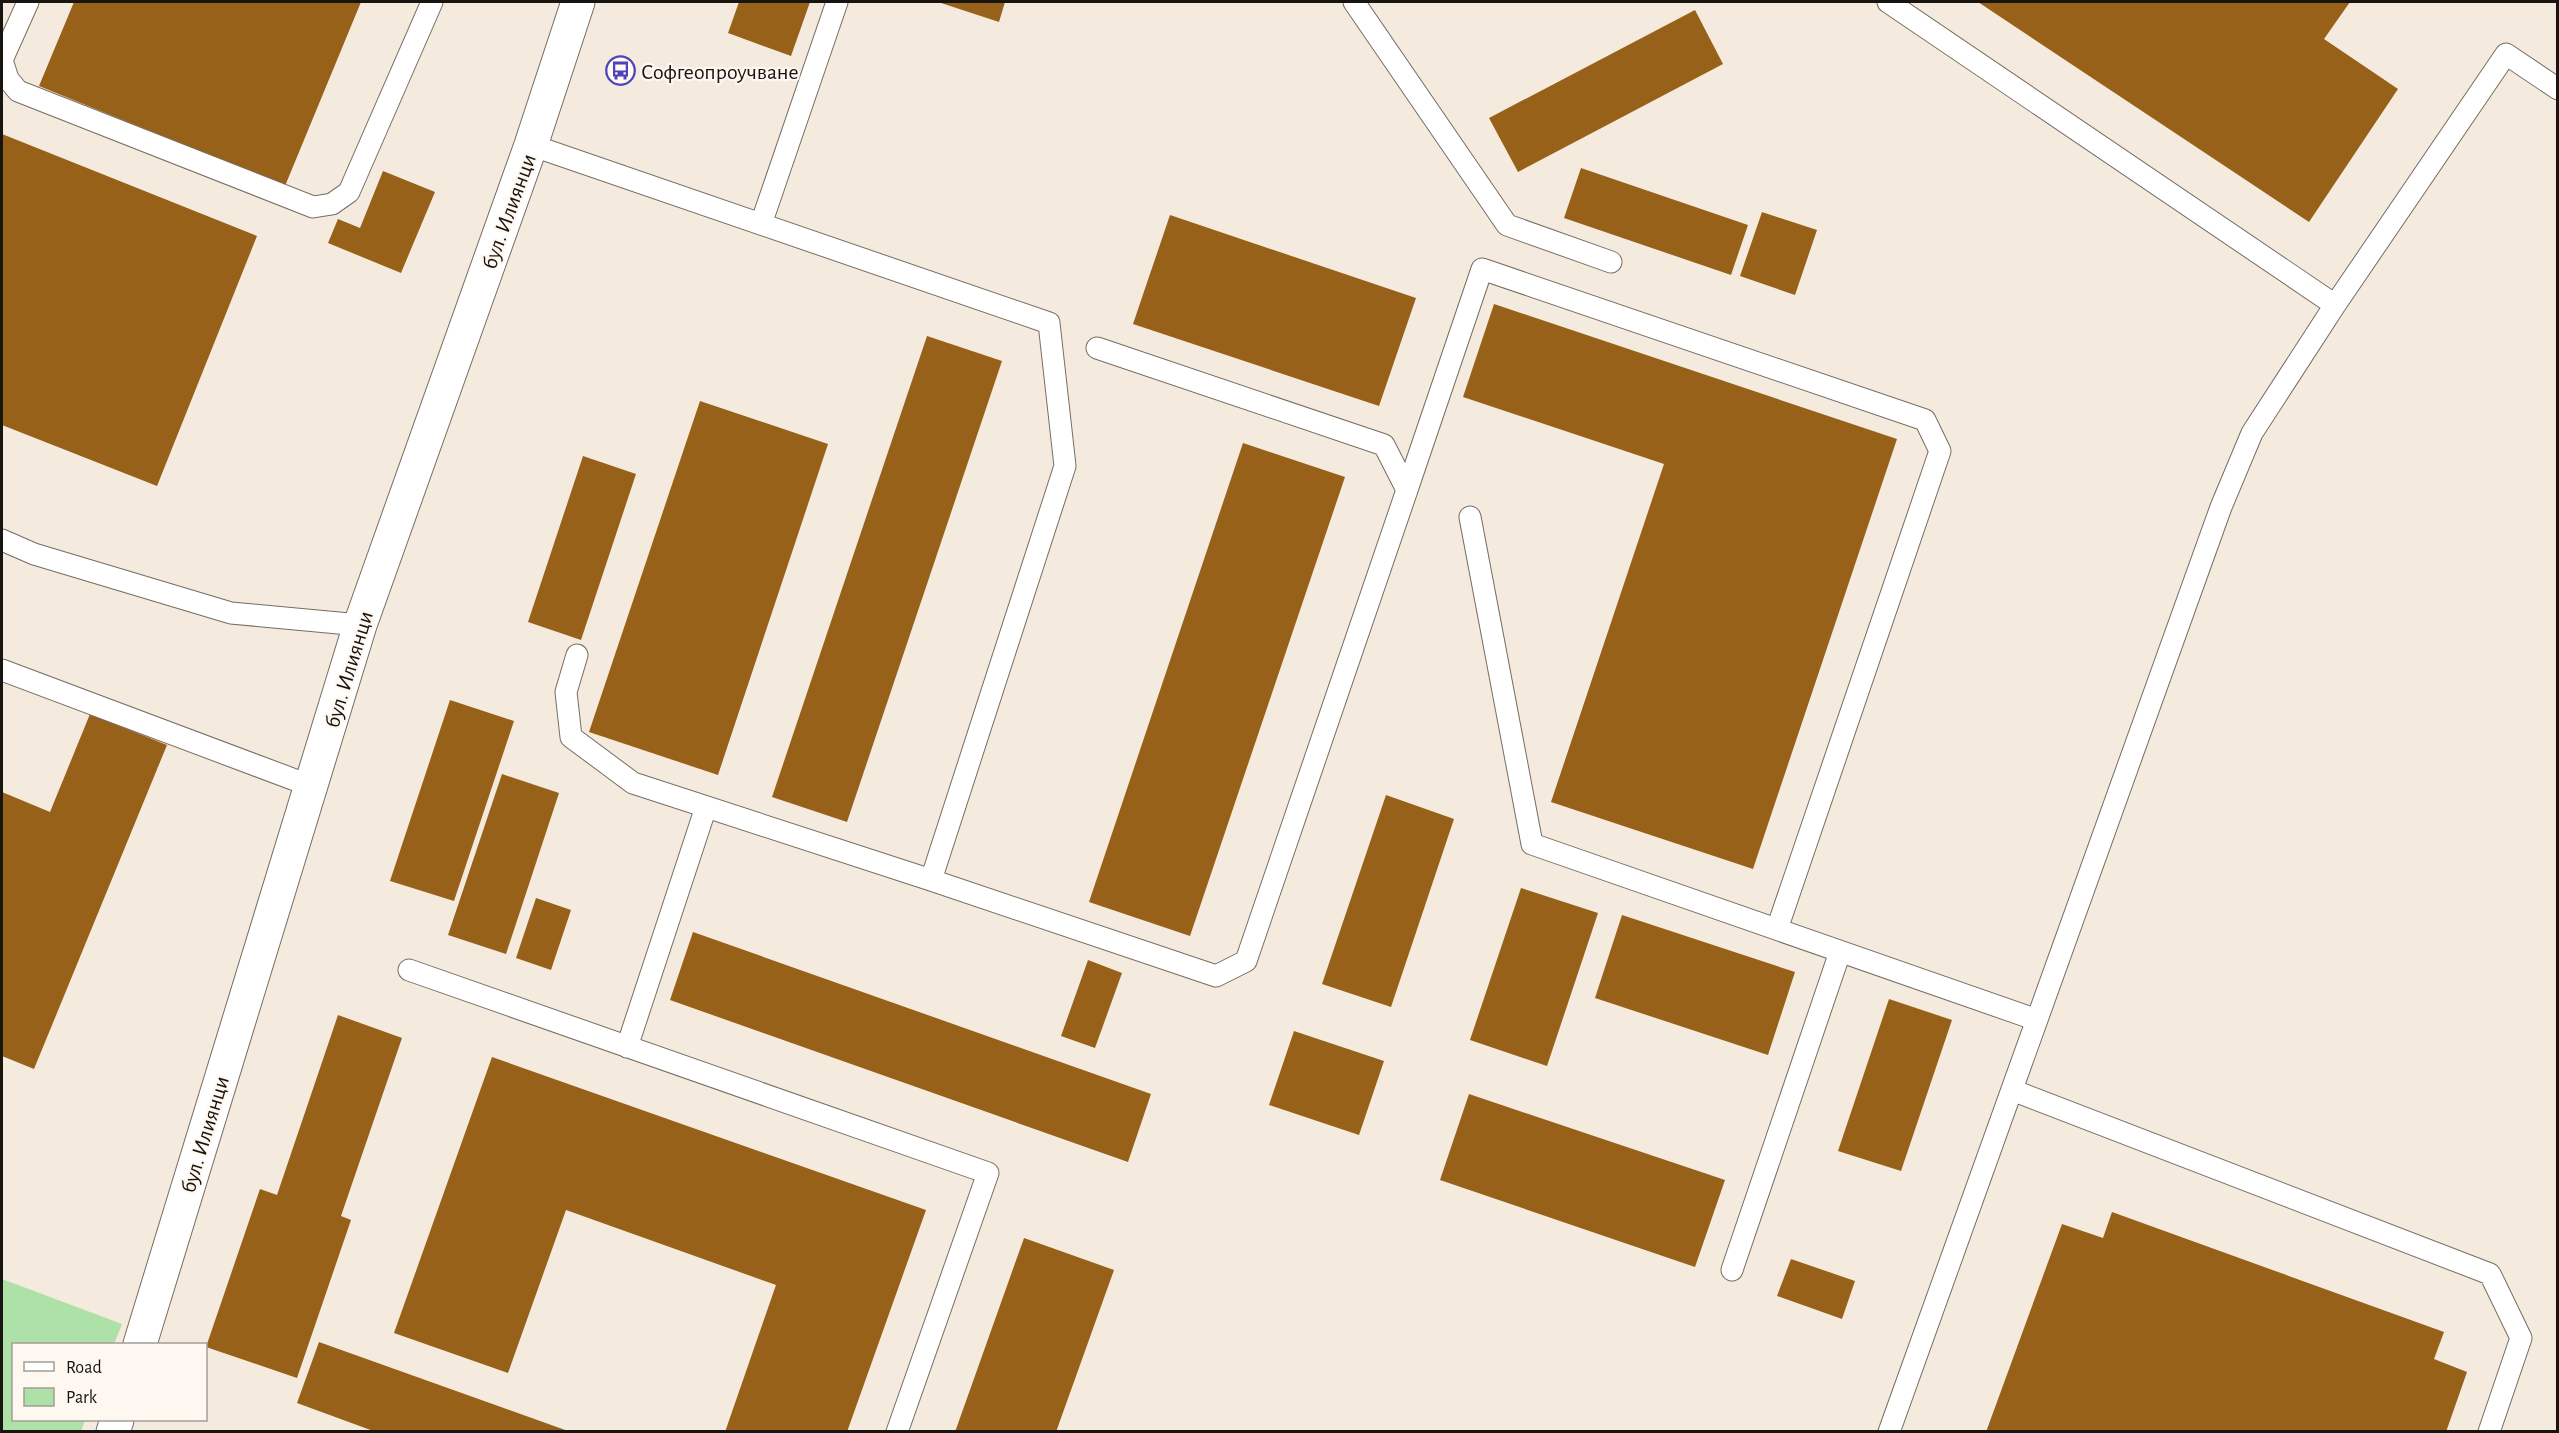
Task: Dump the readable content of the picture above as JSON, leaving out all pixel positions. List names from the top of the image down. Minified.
{"streets":{"street":["бул. Илиянци"]},"places":{"bus stop":["Софгеопроучване"]},"legend":["Road","Park"]}
